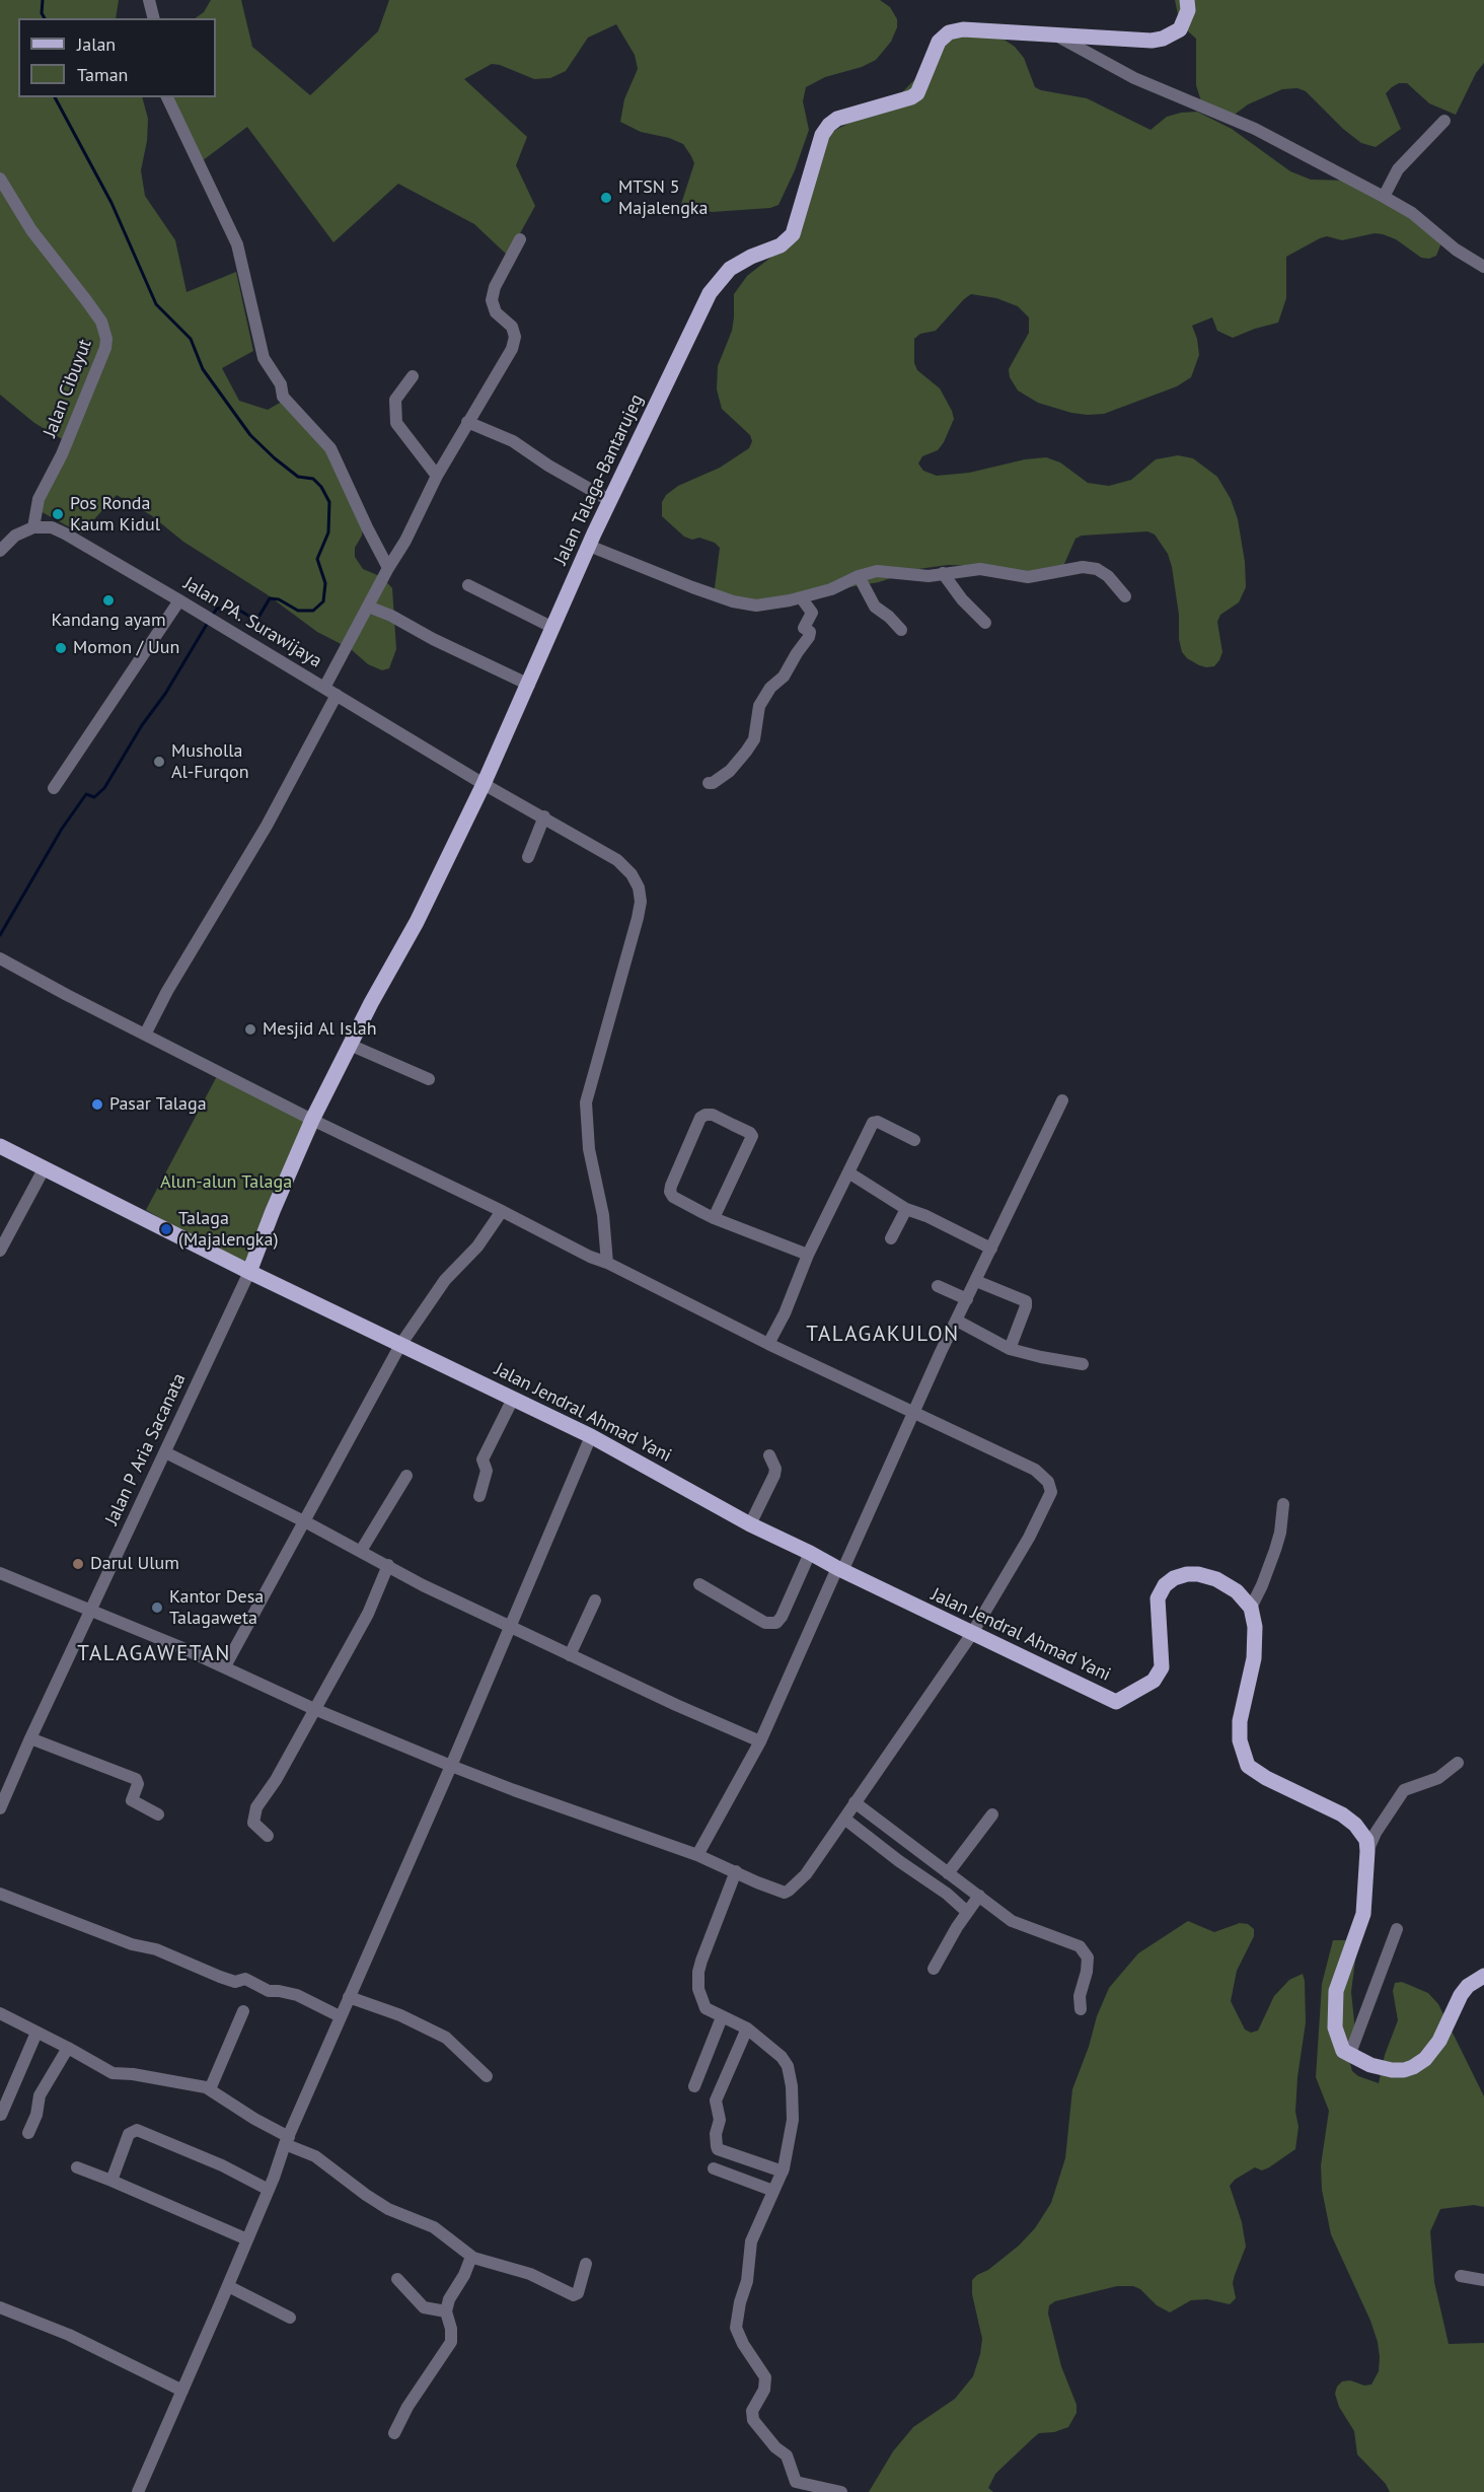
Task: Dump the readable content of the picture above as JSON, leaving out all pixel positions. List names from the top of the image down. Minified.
{"streets":{"main road":["Jalan Talaga-Bantarujeg","Jalan Jendral Ahmad Yani"],"street":["Jalan Cibuyut","Jalan PA. Surawijaya","Jalan P Aria Sacanata"]},"crossings":[["Jalan Cibuyut","Jalan PA. Surawijaya"],["Jalan Talaga-Bantarujeg","Jalan PA. Surawijaya"],["Jalan Talaga-Bantarujeg","Jalan Jendral Ahmad Yani"],["Jalan Talaga-Bantarujeg","Jalan P Aria Sacanata"],["Jalan Jendral Ahmad Yani","Jalan P Aria Sacanata"]],"districts":["TALAGAKULON","TALAGAWETAN"],"parks":["Alun-alun Talaga"],"places":["MTSN 5 Majalengka","Pos Ronda Kaum Kidul","Kandang ayam","Momon / Uun","Musholla Al-Furqon","Mesjid Al Islah","Pasar Talaga","Talaga (Majalengka)","Darul Ulum","Kantor Desa Talagaweta"],"legend":["Jalan","Taman"]}
